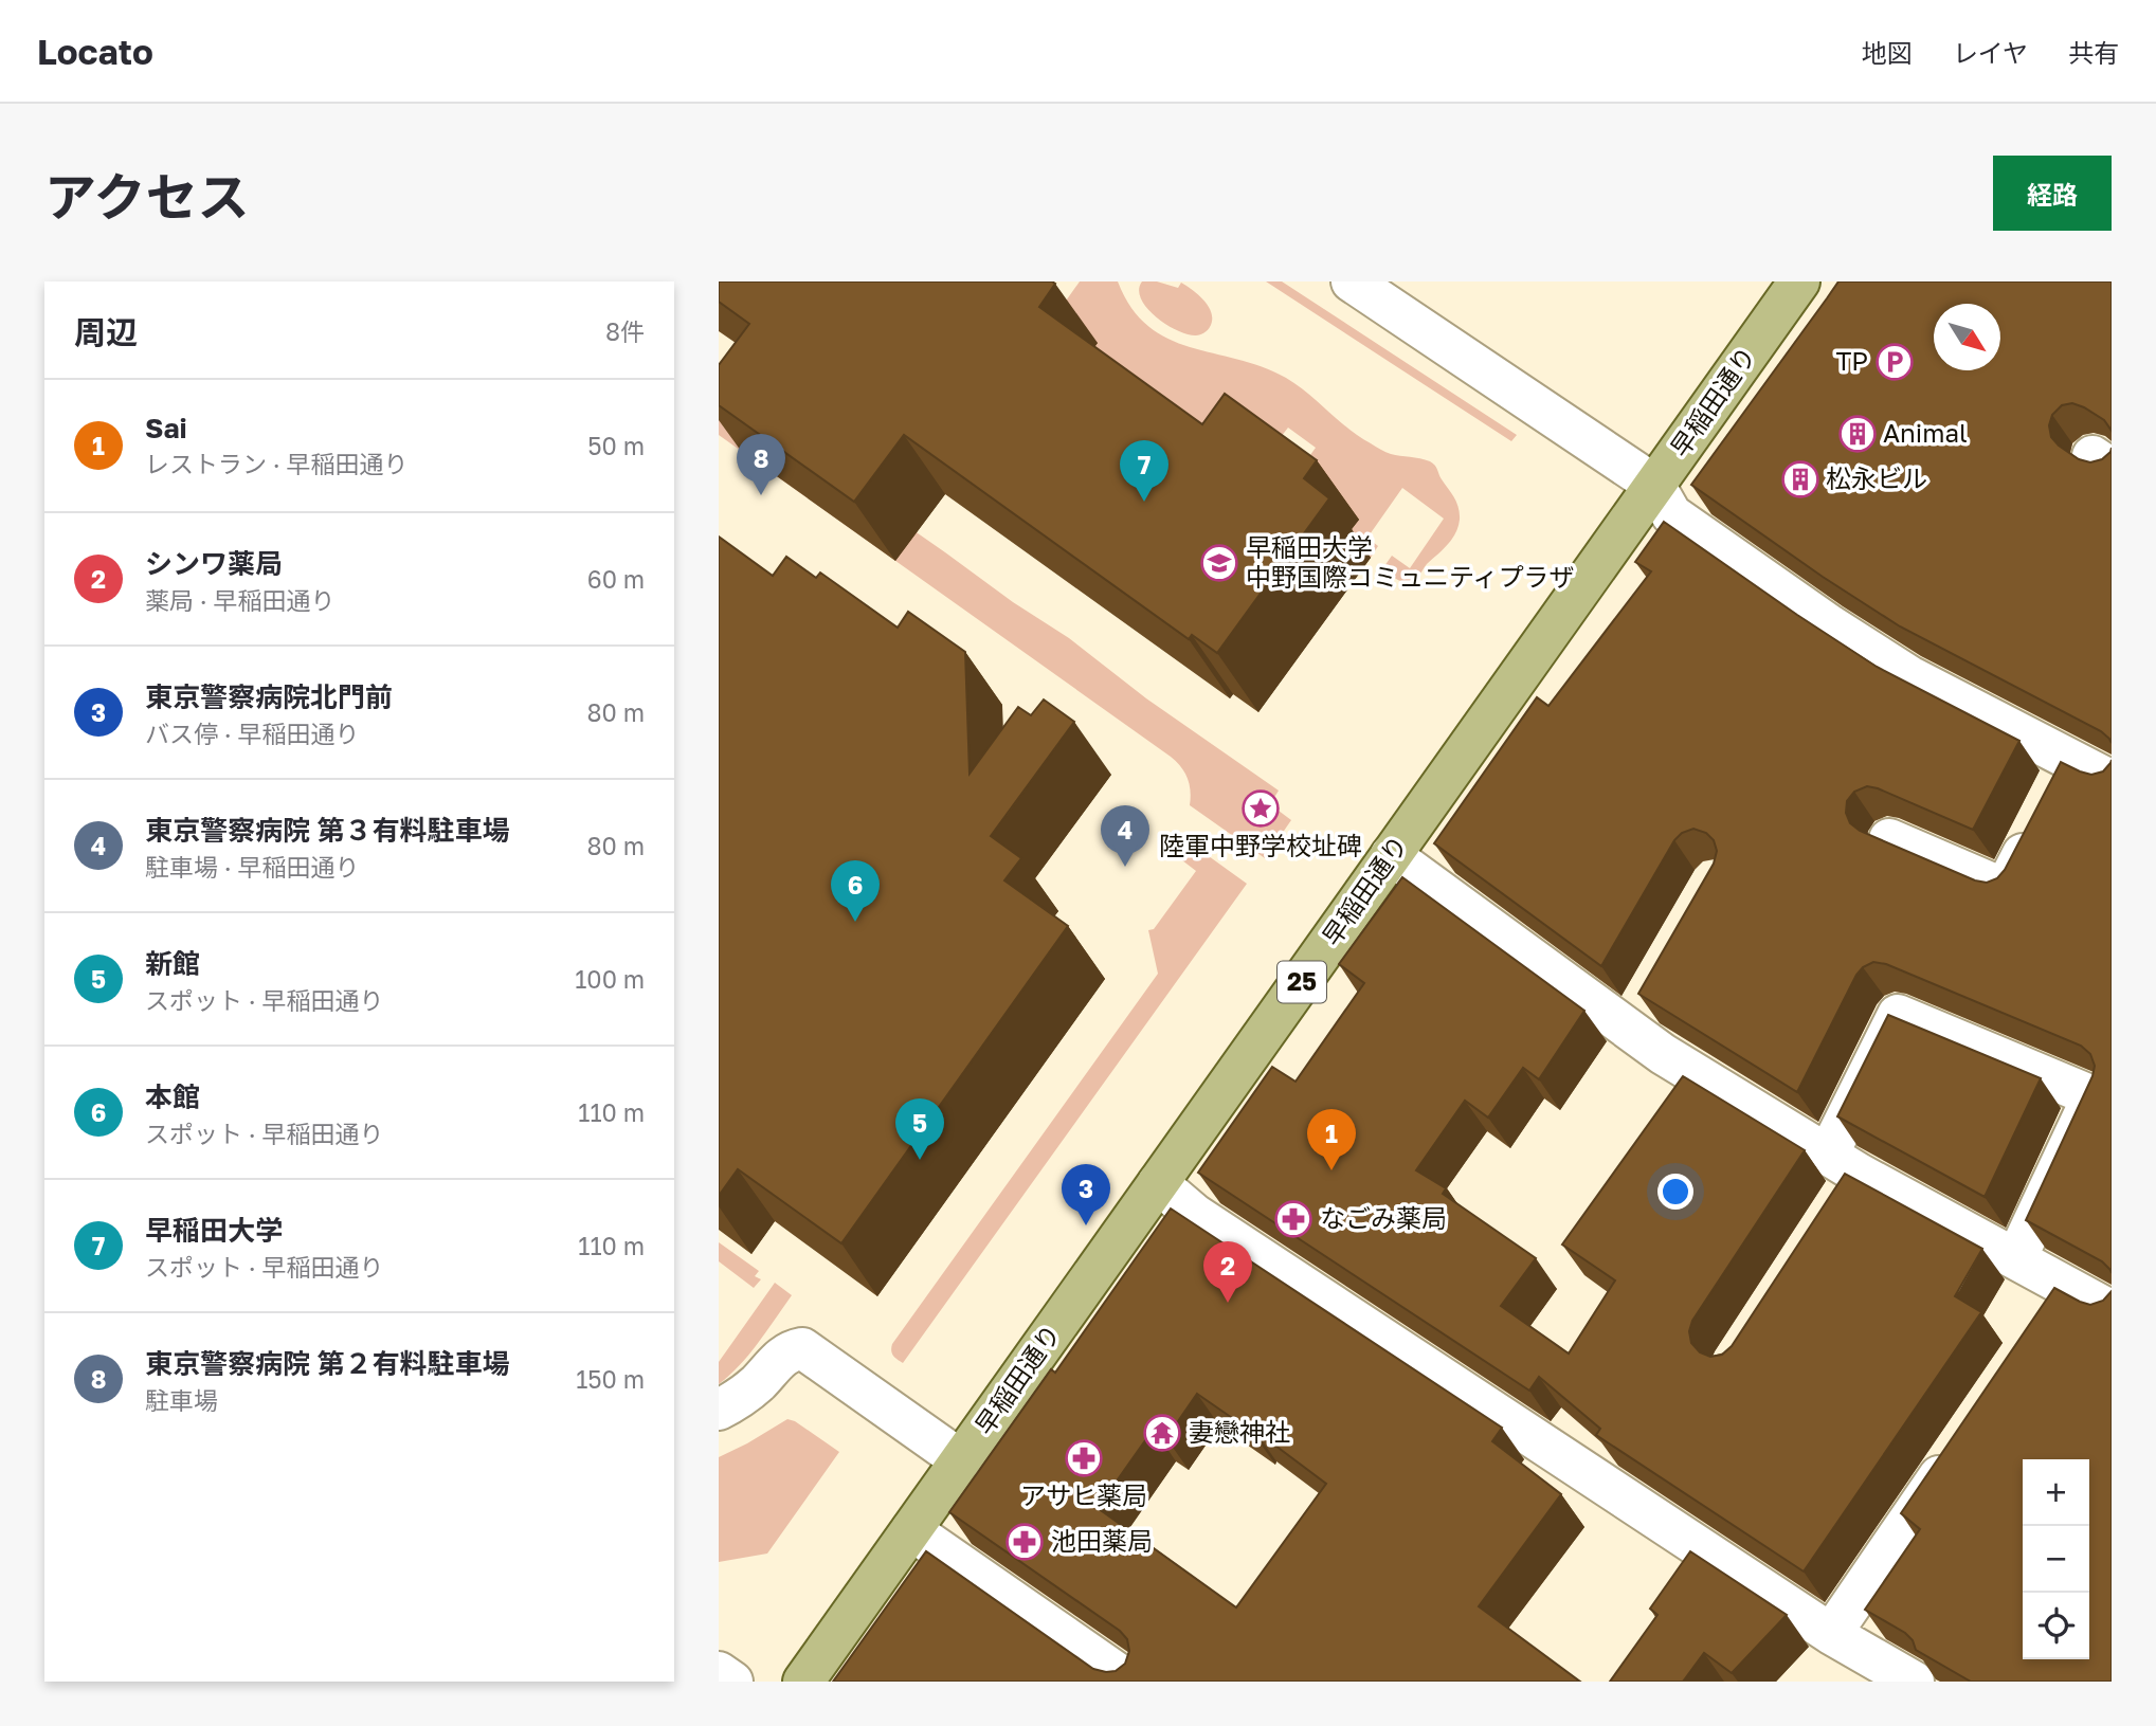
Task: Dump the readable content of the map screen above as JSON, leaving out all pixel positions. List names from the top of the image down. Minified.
{"streets":{"main road":["早稲田通り","25"]},"places":{"parking":["TP"],"building":["Animal","松永ビル"],"school or university":["早稲田大学 中野国際コミュニティプラザ"],"place":["陸軍中野学校址碑"],"pharmacy":["なごみ薬局","アサヒ薬局","池田薬局"],"temple":["妻戀神社"]},"north":"bottom right","page":{"header":"Locato","nav":["地図","レイヤ","共有"],"title":"アクセス","buttons":"経路","heading":["周辺","8件"],"list":[{"mark":"1","name":"Sai","note":"レストラン · 早稲田通り","value":"50 m"},{"mark":"2","name":"シンワ薬局","note":"薬局 · 早稲田通り","value":"60 m"},{"mark":"3","name":"東京警察病院北門前","note":"バス停 · 早稲田通り","value":"80 m"},{"mark":"4","name":"東京警察病院 第３有料駐車場","note":"駐車場 · 早稲田通り","value":"80 m"},{"mark":"5","name":"新館","note":"スポット · 早稲田通り","value":"100 m"},{"mark":"6","name":"本館","note":"スポット · 早稲田通り","value":"110 m"},{"mark":"7","name":"早稲田大学","note":"スポット · 早稲田通り","value":"110 m"},{"mark":"8","name":"東京警察病院 第２有料駐車場","note":"駐車場","value":"150 m"}],"pins":["8","7","4","6","5","1","3","2"],"map_buttons":["+","−"]}}
